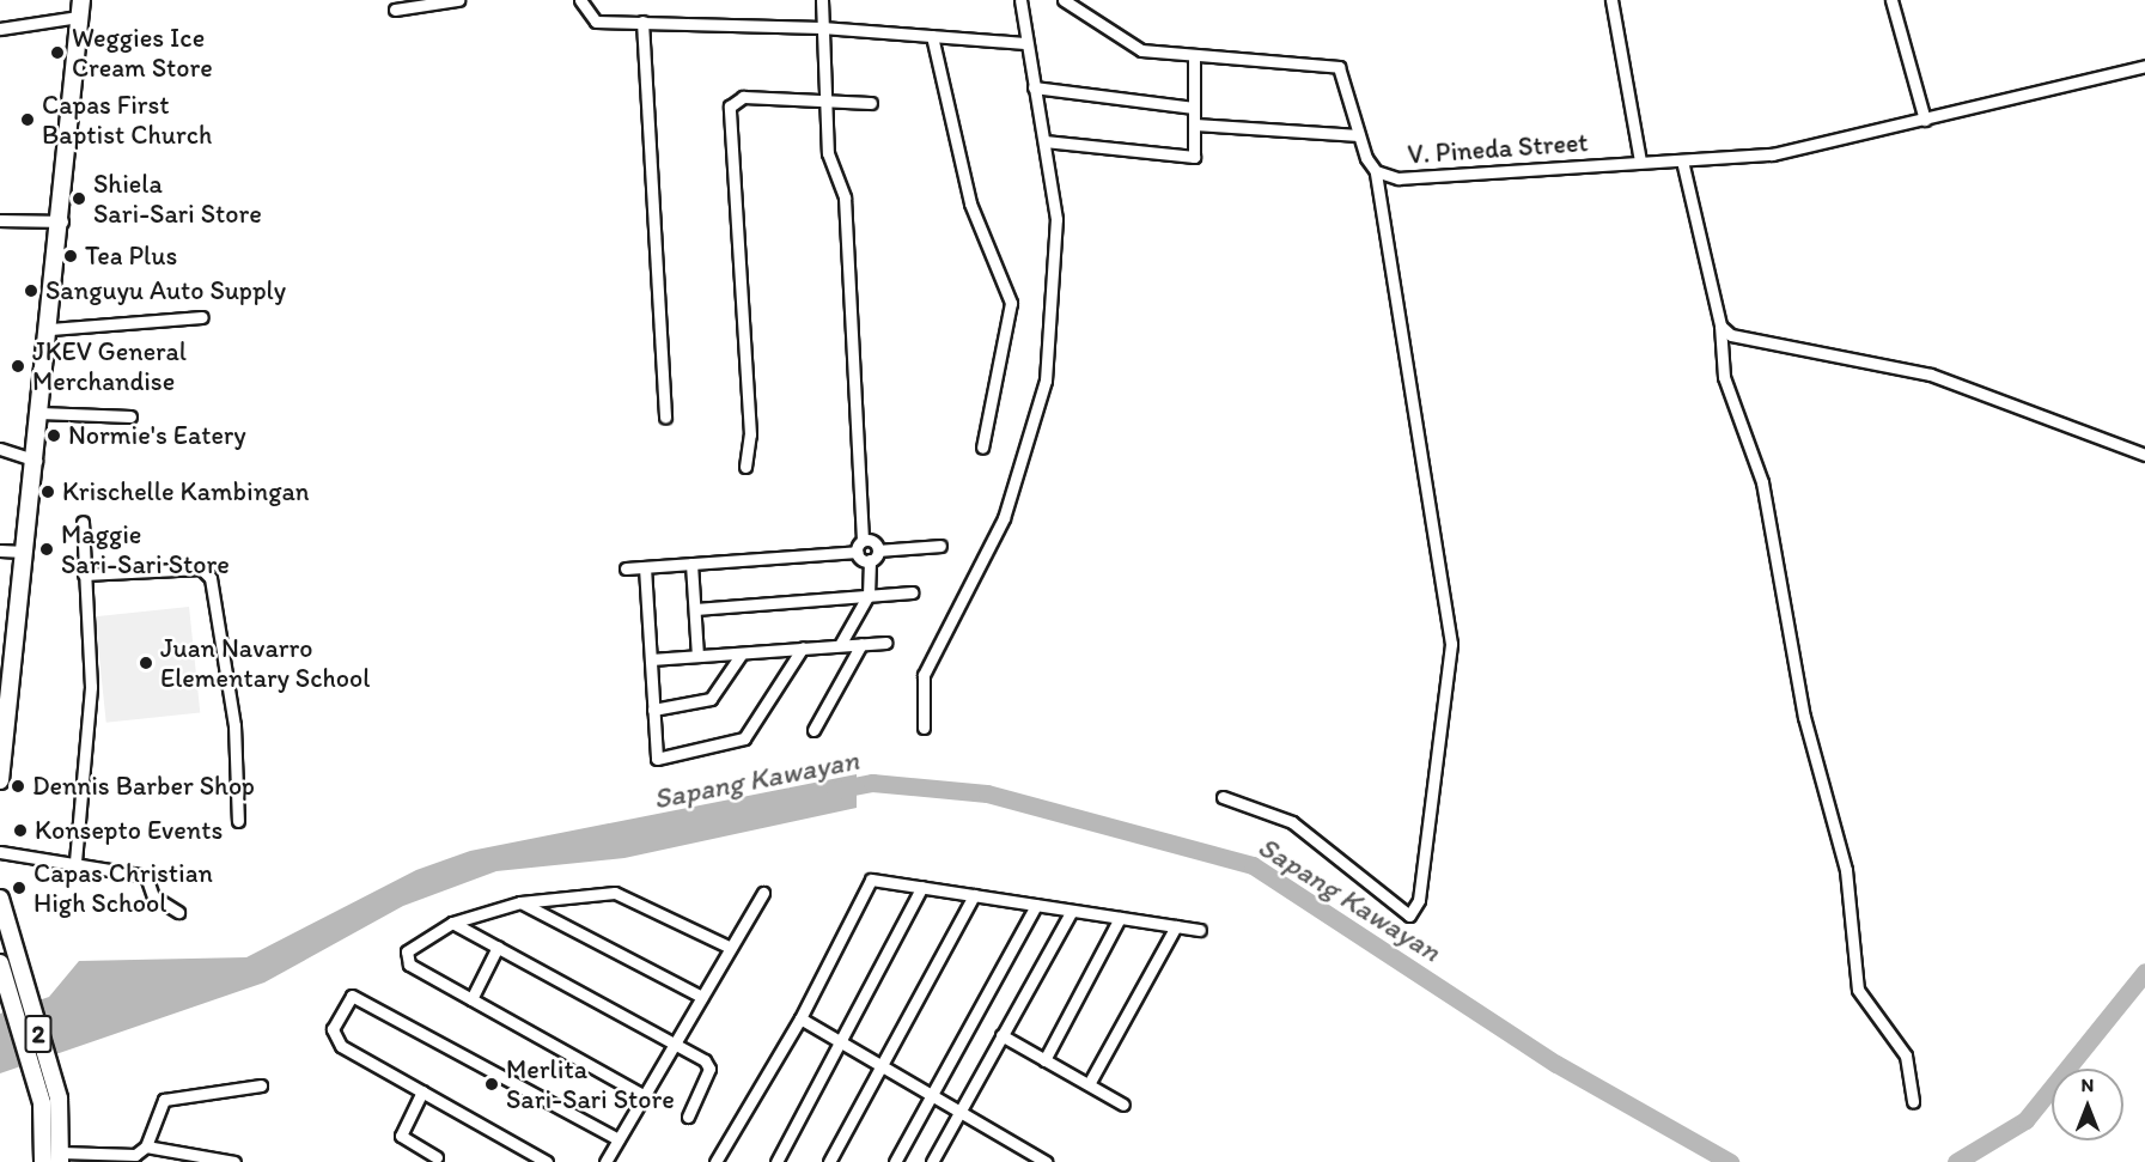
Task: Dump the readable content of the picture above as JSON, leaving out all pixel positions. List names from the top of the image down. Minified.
{"streets":{"highway":["2"],"street":["V. Pineda Street"]},"water":["Sapang Kawayan"],"places":["Weggies Ice Cream Store","Capas First Baptist Church","Shiela Sari-Sari Store","Tea Plus","Sanguyu Auto Supply","JKEV General Merchandise","Normie's Eatery","Krischelle Kambingan","Maggie Sari-Sari Store","Juan Navarro Elementary School","Dennis Barber Shop","Konsepto Events","Capas Christian High School","Merlita Sari-Sari Store"],"north":"top"}
